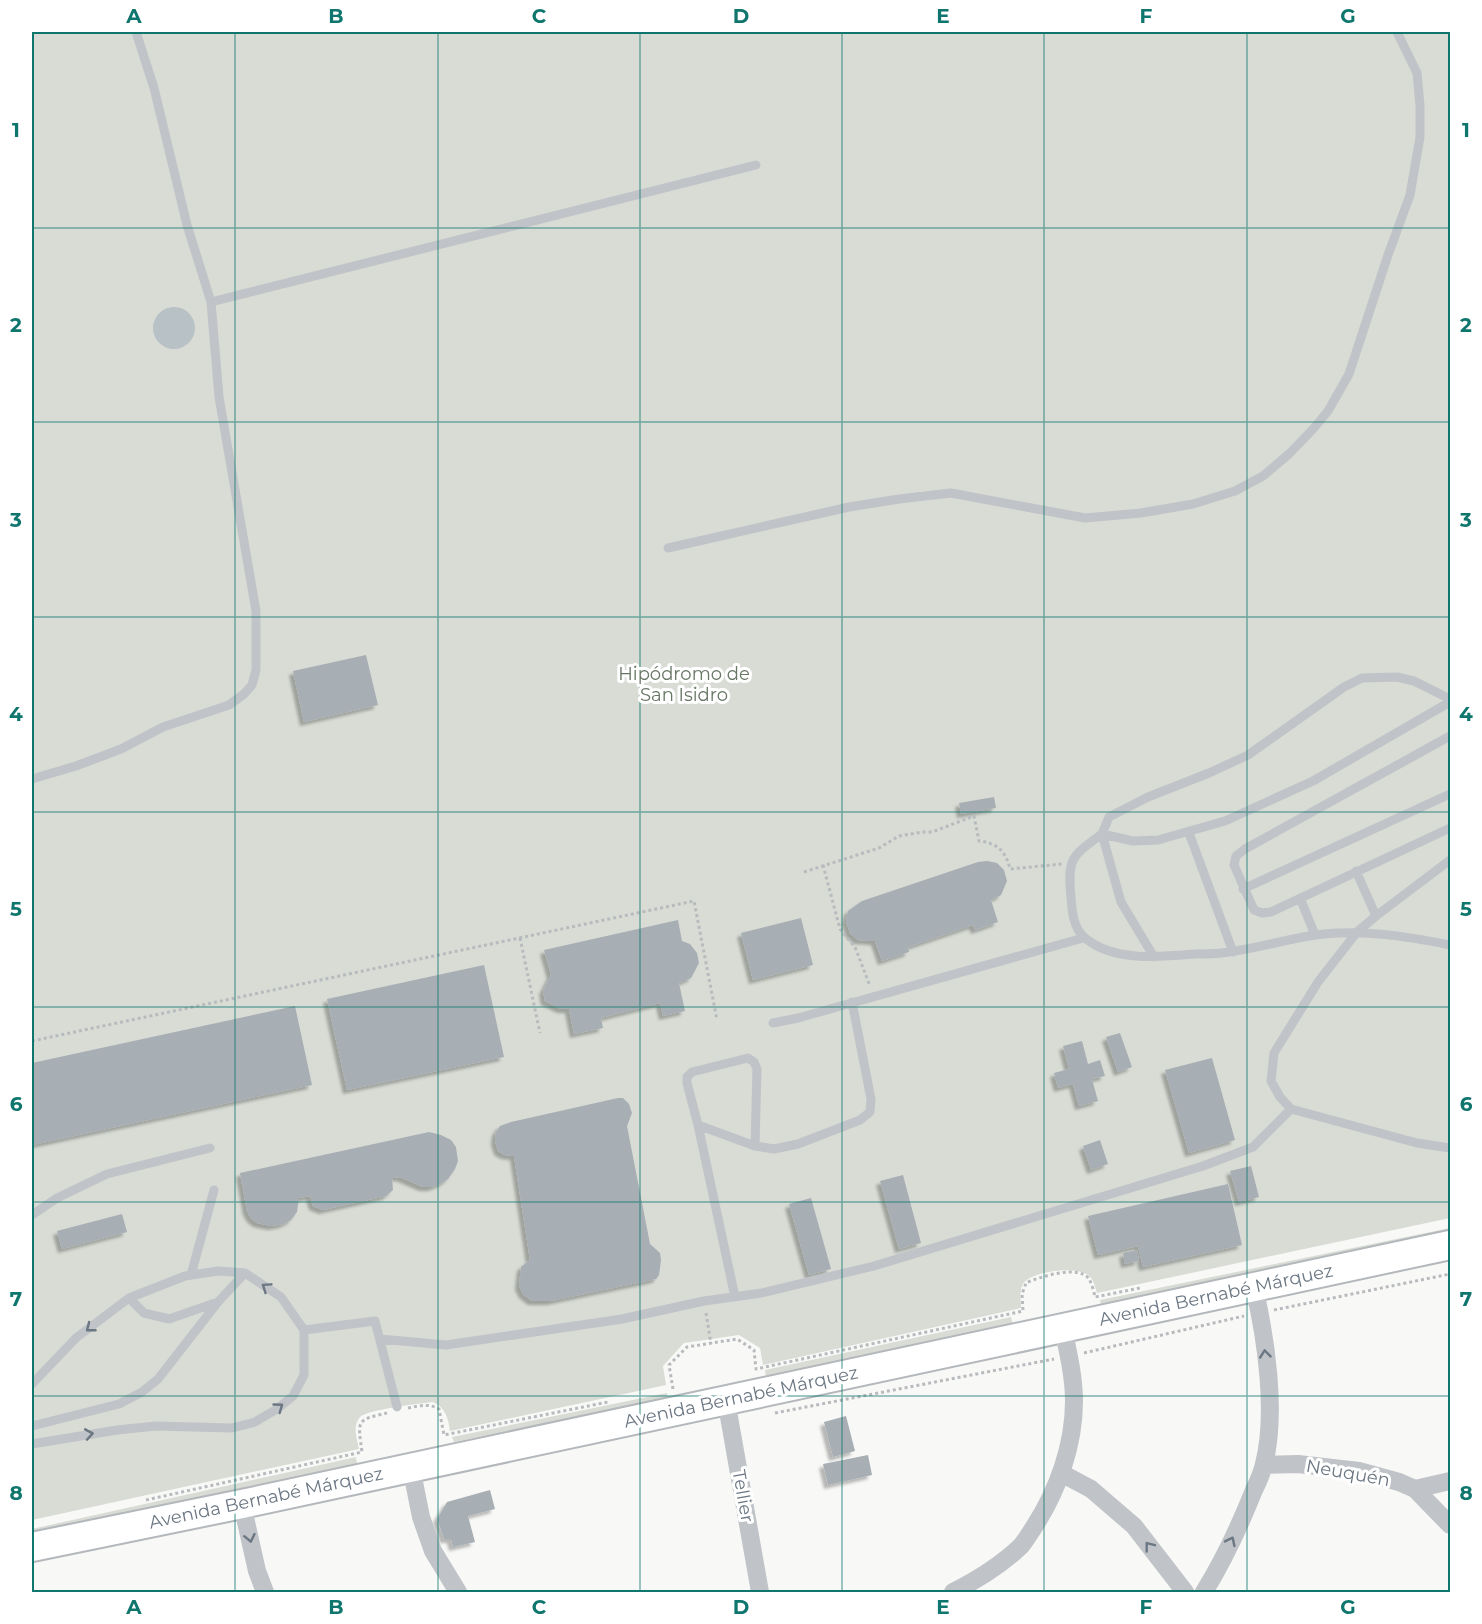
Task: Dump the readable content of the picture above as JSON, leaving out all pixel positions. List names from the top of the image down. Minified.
{"streets":{"main road":["Avenida Bernabé Márquez"],"street":["Neuquén","Tellier"]},"crossings":[["Avenida Bernabé Márquez","Tellier"]],"parks":["Hipódromo de San Isidro"],"grid":{"columns":["A","B","C","D","E","F","G"],"rows":["1","2","3","4","5","6","7","8"]}}
